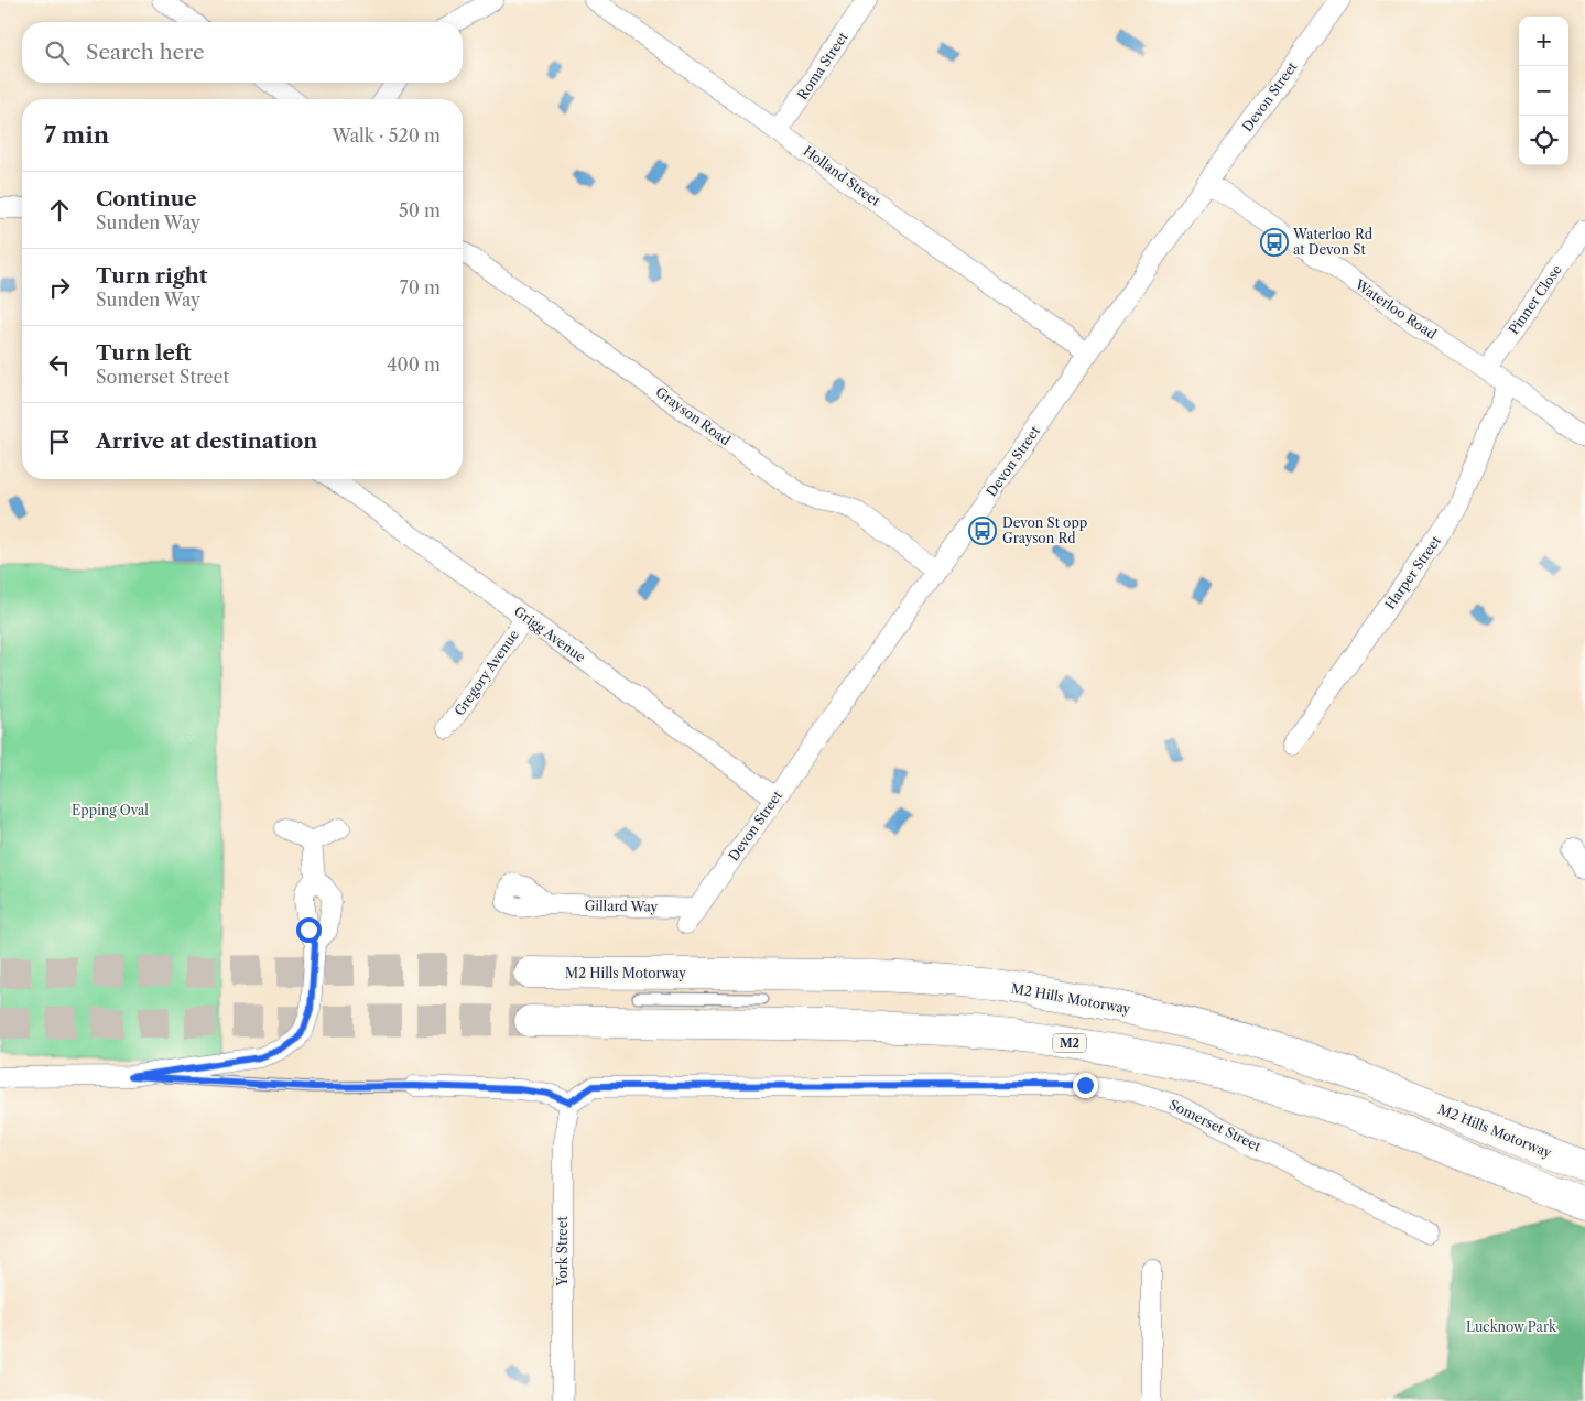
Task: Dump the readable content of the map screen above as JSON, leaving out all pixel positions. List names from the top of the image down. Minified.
{"streets":{"highway":["M2 Hills Motorway","M2"],"street":["Roma Street","Devon Street","Holland Street","Pinner Close","Waterloo Road","Grayson Road","Harper Street","Grigg Avenue","Gregory Avenue","Gillard Way","Somerset Street","York Street"]},"crossings":[["Roma Street","Holland Street"],["Devon Street","Holland Street"],["Devon Street","Waterloo Road"],["Devon Street","Grayson Road"],["Devon Street","Grigg Avenue"],["Devon Street","Gillard Way"],["Pinner Close","Waterloo Road"],["Waterloo Road","Harper Street"],["Grigg Avenue","Gregory Avenue"],["Somerset Street","York Street"]],"parks":["Epping Oval","Lucknow Park"],"places":{"bus stop":["Waterloo Rd at Devon St","Devon St opp Grayson Rd"]},"page":{"map_buttons":["+","−"],"search":"Search here","heading":["7 min","Walk · 520 m"],"list":[["Continue","Sunden Way","50 m"],["Turn right","Sunden Way","70 m"],["Turn left","Somerset Street","400 m"],"Arrive at destination"]}}
